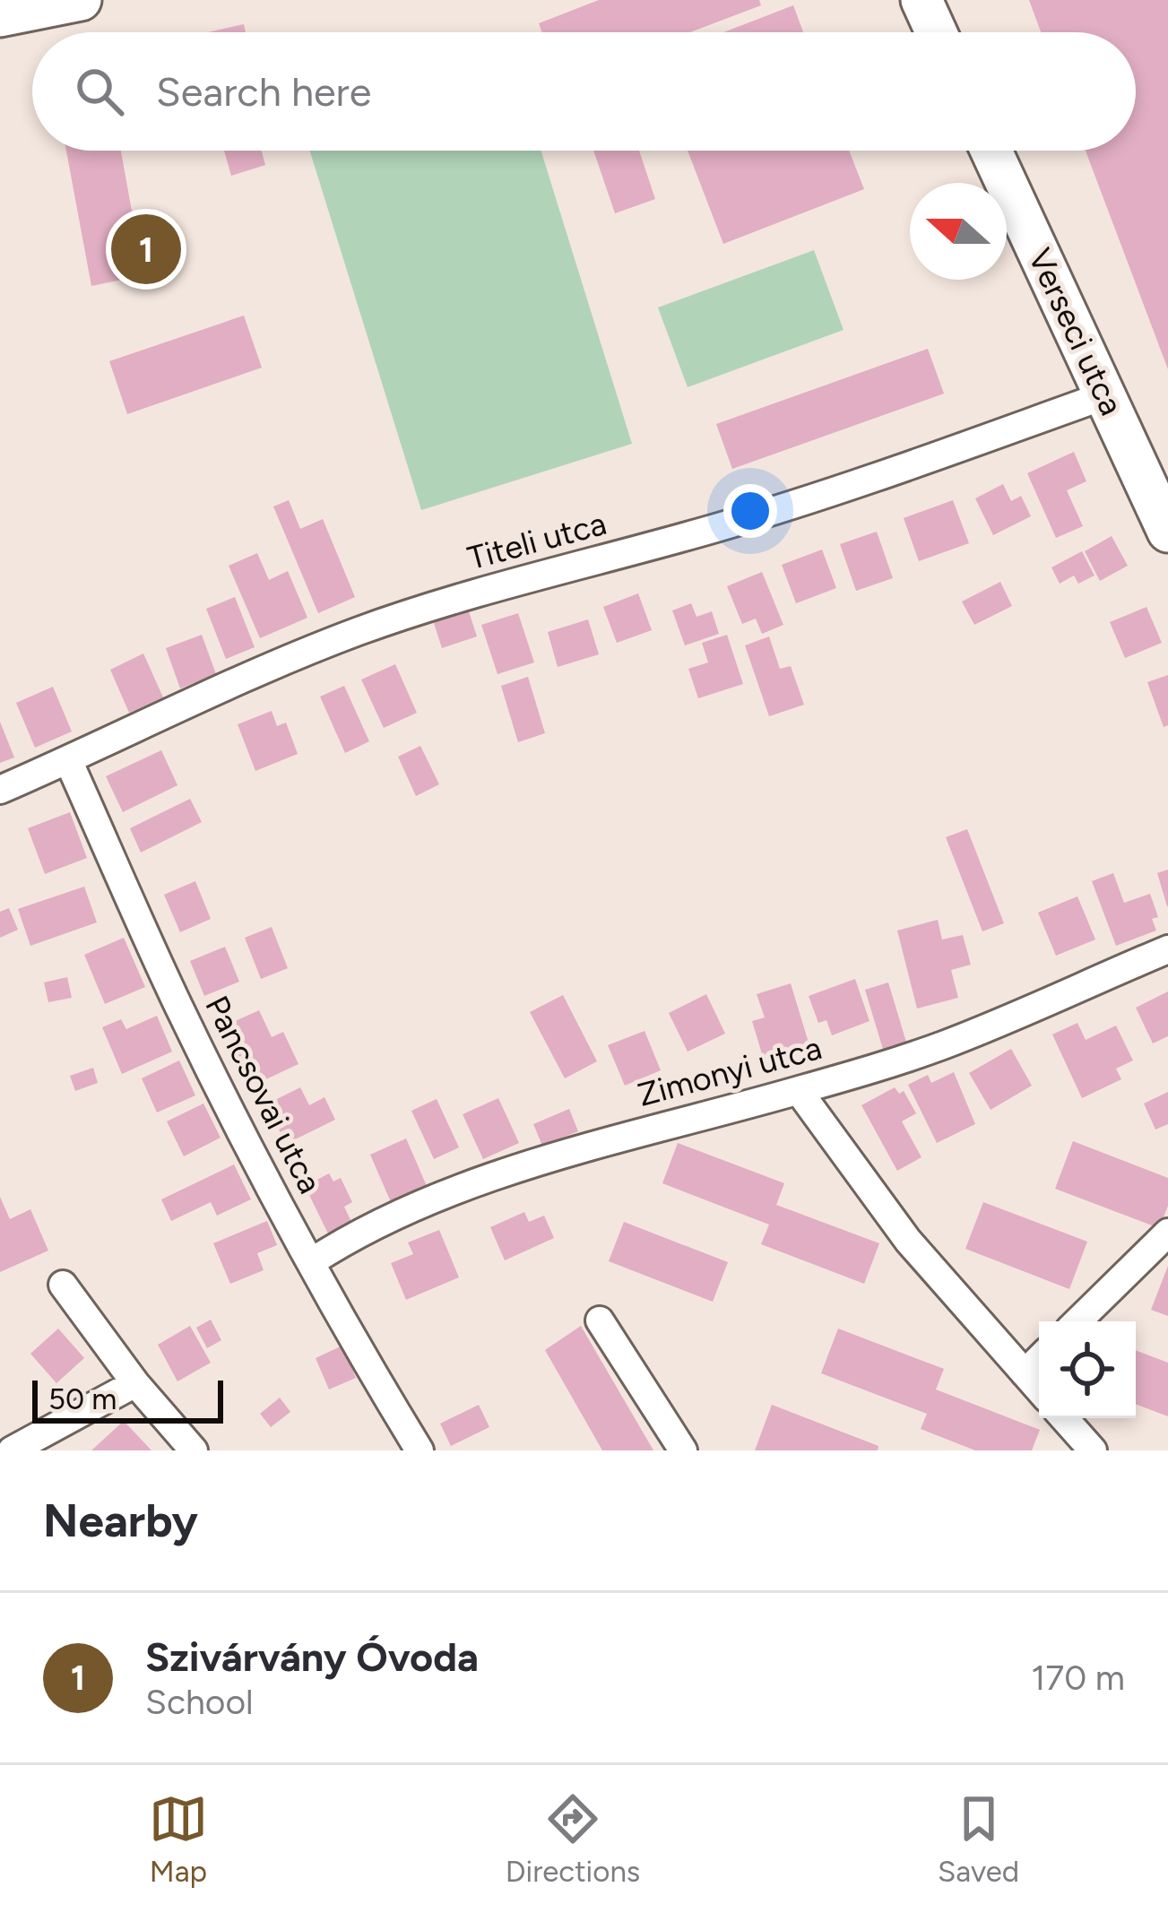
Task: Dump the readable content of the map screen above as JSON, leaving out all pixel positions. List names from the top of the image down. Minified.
{"streets":{"street":["Verseci utca","Titeli utca","Zimonyi utca","Pancsovai utca"]},"crossings":[["Verseci utca","Titeli utca"],["Titeli utca","Pancsovai utca"],["Zimonyi utca","Pancsovai utca"]],"scale_bar":"50 m","north":"left","page":{"search":"Search here","pins":"1","scale":"50 m","heading":"Nearby","list":[{"mark":"1","name":"Szivárvány Óvoda","note":"School","value":"170 m"}],"nav":["Map","Directions","Saved"]}}
